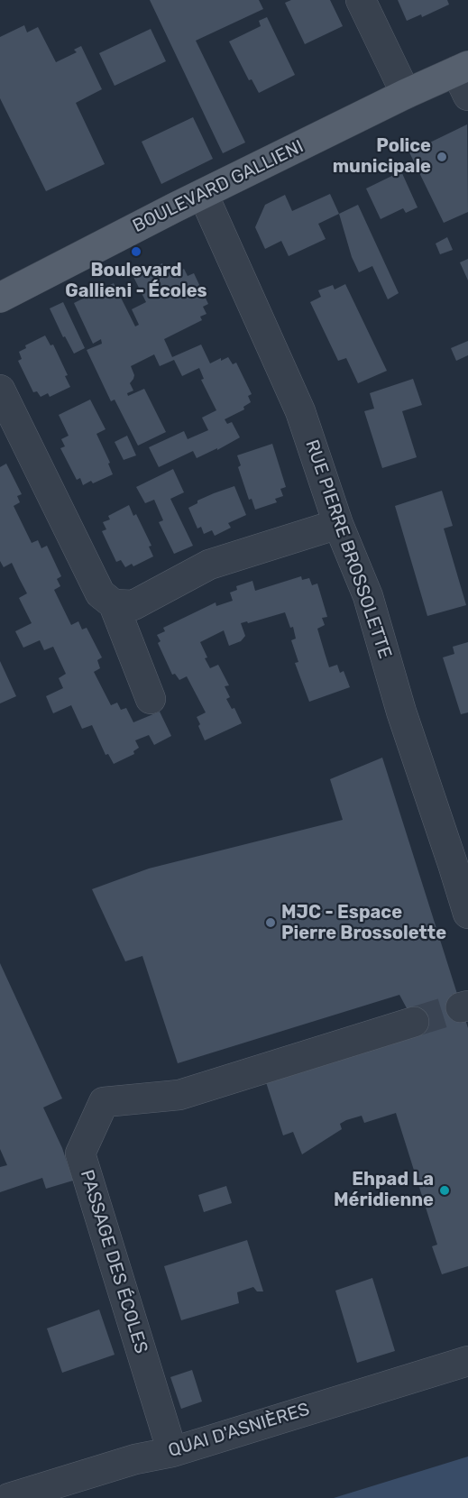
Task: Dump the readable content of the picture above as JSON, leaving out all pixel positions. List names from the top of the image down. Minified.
{"streets":{"main road":["BOULEVARD GALLIENI"],"street":["RUE PIERRE BROSSOLETTE","PASSAGE DES ÉCOLES","QUAI D'ASNIÈRES"]},"crossings":[["BOULEVARD GALLIENI","RUE PIERRE BROSSOLETTE"],["PASSAGE DES ÉCOLES","QUAI D'ASNIÈRES"]],"places":["Police municipale","Boulevard Gallieni - Écoles","MJC - Espace Pierre Brossolette","Ehpad La Méridienne"]}
